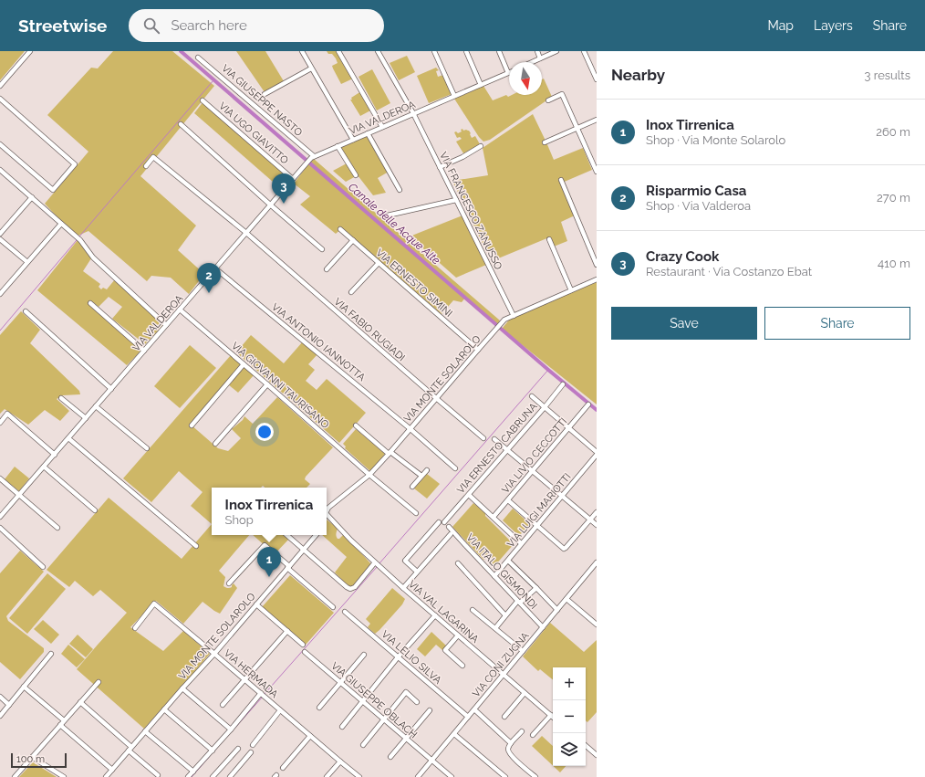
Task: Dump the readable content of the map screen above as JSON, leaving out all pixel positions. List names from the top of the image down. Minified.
{"streets":{"street":["VIA GIUSEPPE NASTO","VIA VALDEROA","VIA UGO GIAVITTO","VIA FRANCESCO ZANUSSO","VIA ERNESTO SIMINI","VIA FABIO RUGIADI","VIA ANTONIO IANNOTTA","VIA MONTE SOLAROLO","VIA GIOVANNI TAURISANO","VIA ERNESTO CABRUNA","VIA LIVIO CECCOTTI","VIA LUIGI MARIOTTI","VIA ITALO GISMONDI","VIA VAL LAGARINA","VIA LELIO SILVA","VIA CONI ZUGNA","VIA HERMADA","VIA GIUSEPPE OBLACH"]},"crossings":[["VIA GIUSEPPE NASTO","VIA VALDEROA"],["VIA VALDEROA","VIA UGO GIAVITTO"],["VIA VALDEROA","VIA FRANCESCO ZANUSSO"],["VIA VALDEROA","VIA FABIO RUGIADI"],["VIA VALDEROA","VIA ANTONIO IANNOTTA"],["VIA VALDEROA","VIA GIOVANNI TAURISANO"],["VIA FRANCESCO ZANUSSO","VIA MONTE SOLAROLO"],["VIA ERNESTO SIMINI","VIA MONTE SOLAROLO"],["VIA FABIO RUGIADI","VIA MONTE SOLAROLO"],["VIA ANTONIO IANNOTTA","VIA MONTE SOLAROLO"],["VIA MONTE SOLAROLO","VIA GIOVANNI TAURISANO"],["VIA MONTE SOLAROLO","VIA HERMADA"],["VIA LUIGI MARIOTTI","VIA ITALO GISMONDI"],["VIA ITALO GISMONDI","VIA CONI ZUGNA"],["VIA VAL LAGARINA","VIA CONI ZUGNA"],["VIA LELIO SILVA","VIA CONI ZUGNA"],["VIA CONI ZUGNA","VIA GIUSEPPE OBLACH"]],"water":["Canale delle Acque Alte"],"scale_bar":"100 m","north":"bottom","page":{"header":"Streetwise","search":"Search here","nav":["Map","Layers","Share"],"heading":["Nearby","3 results"],"list":[{"mark":"1","name":"Inox Tirrenica","note":"Shop · Via Monte Solarolo","value":"260 m"},{"mark":"2","name":"Risparmio Casa","note":"Shop · Via Valderoa","value":"270 m"},{"mark":"3","name":"Crazy Cook","note":"Restaurant · Via Costanzo Ebat","value":"410 m"}],"pins":["3","2","1"],"buttons":["Save","Share"],"popup":["Inox Tirrenica","Shop"],"map_buttons":["+","−"],"scale":"100 m"}}
